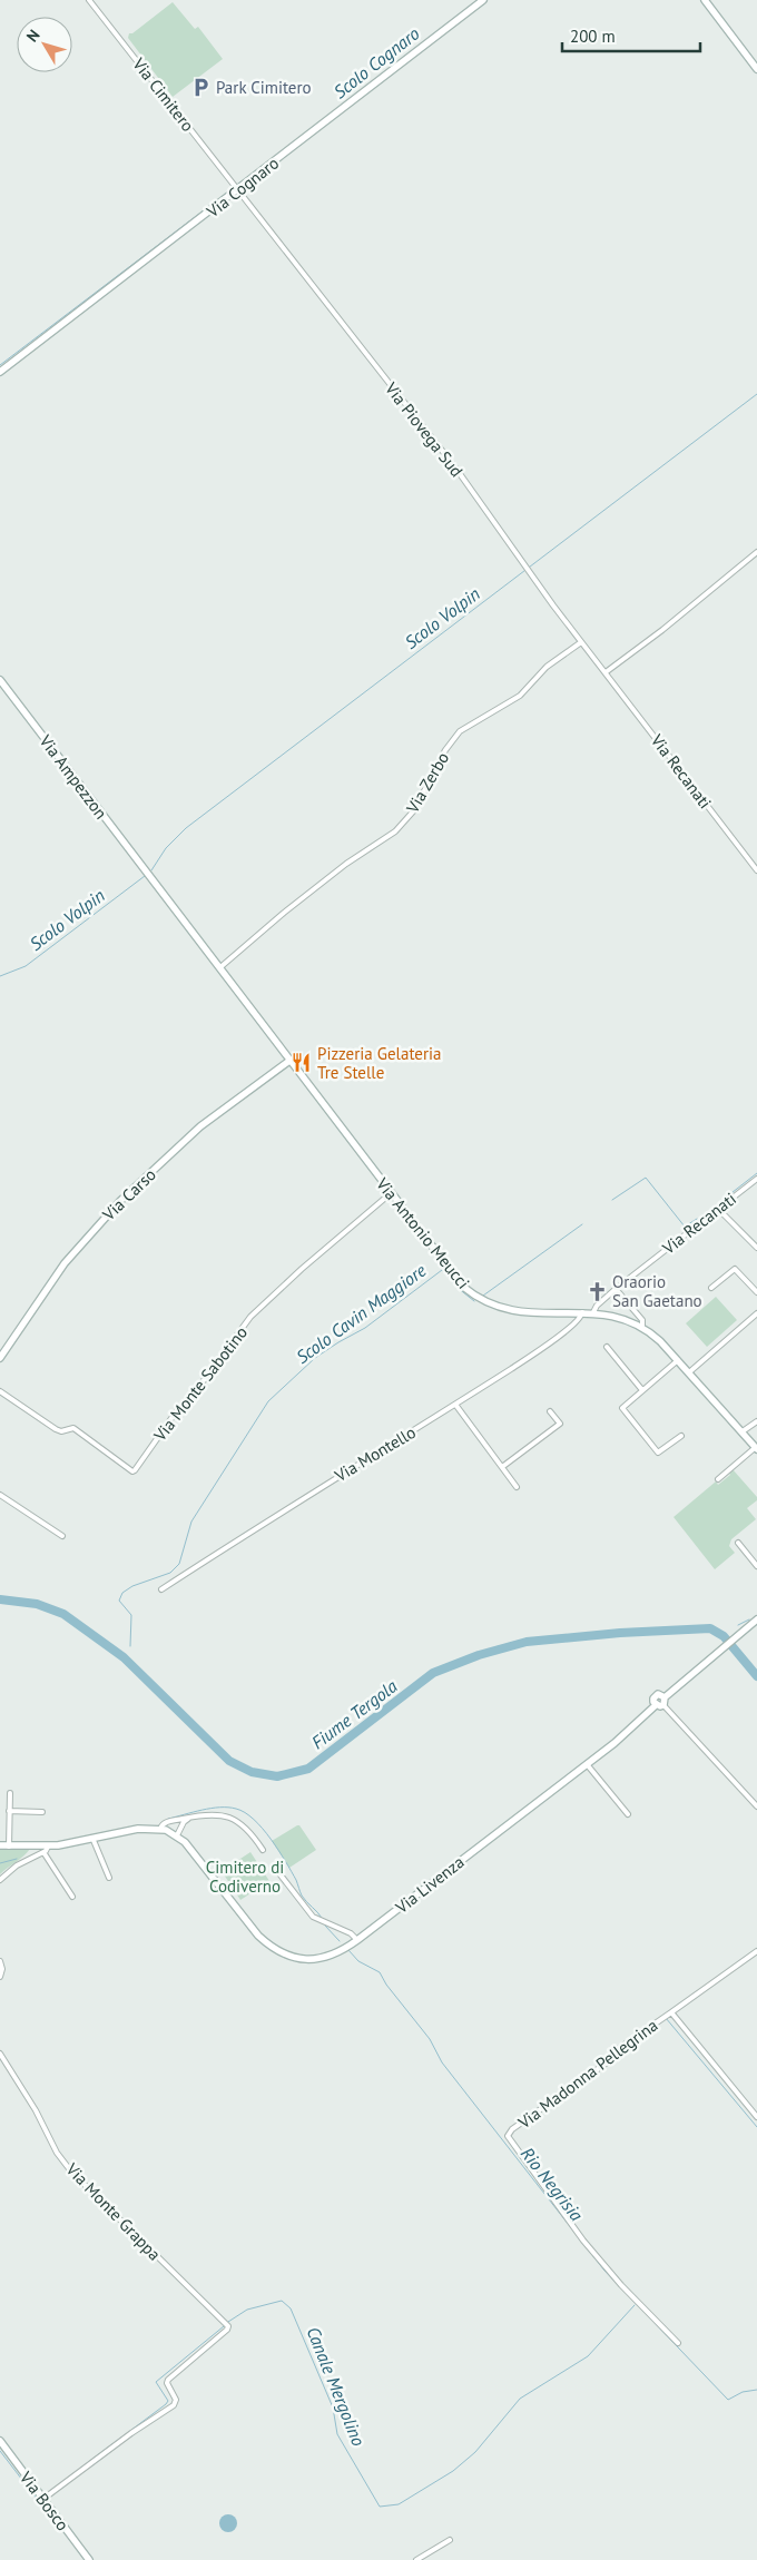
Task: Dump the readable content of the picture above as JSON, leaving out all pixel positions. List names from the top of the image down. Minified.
{"streets":{"street":["Via Cimitero","Via Cognaro","Via Piovega Sud","Via Recanati","Via Ampezzon","Via Zerbo","Via Carso","Via Antonio Meucci","Via Monte Sabotino","Via Montello","Via Livenza","Via Madonna Pellegrina","Via Monte Grappa","Via Bosco"]},"crossings":[["Via Cimitero","Via Cognaro"],["Via Cimitero","Via Piovega Sud"],["Via Cognaro","Via Piovega Sud"],["Via Piovega Sud","Via Recanati"],["Via Piovega Sud","Via Zerbo"],["Via Recanati","Via Antonio Meucci"],["Via Ampezzon","Via Antonio Meucci"],["Via Zerbo","Via Antonio Meucci"],["Via Carso","Via Antonio Meucci"],["Via Antonio Meucci","Via Monte Sabotino"],["Via Antonio Meucci","Via Montello"],["Via Monte Grappa","Via Bosco"]],"water":["Scolo Cognaro","Scolo Volpin","Scolo Cavin Maggiore","Fiume Tergola","Rio Negrisia","Canale Mergolino"],"parks":["Cimitero di Codiverno"],"places":{"parking":["Park Cimitero"],"restaurant":["Pizzeria Gelateria Tre Stelle"],"church":["Oraorio San Gaetano"]},"scale_bar":"200 m","north":"top left"}
